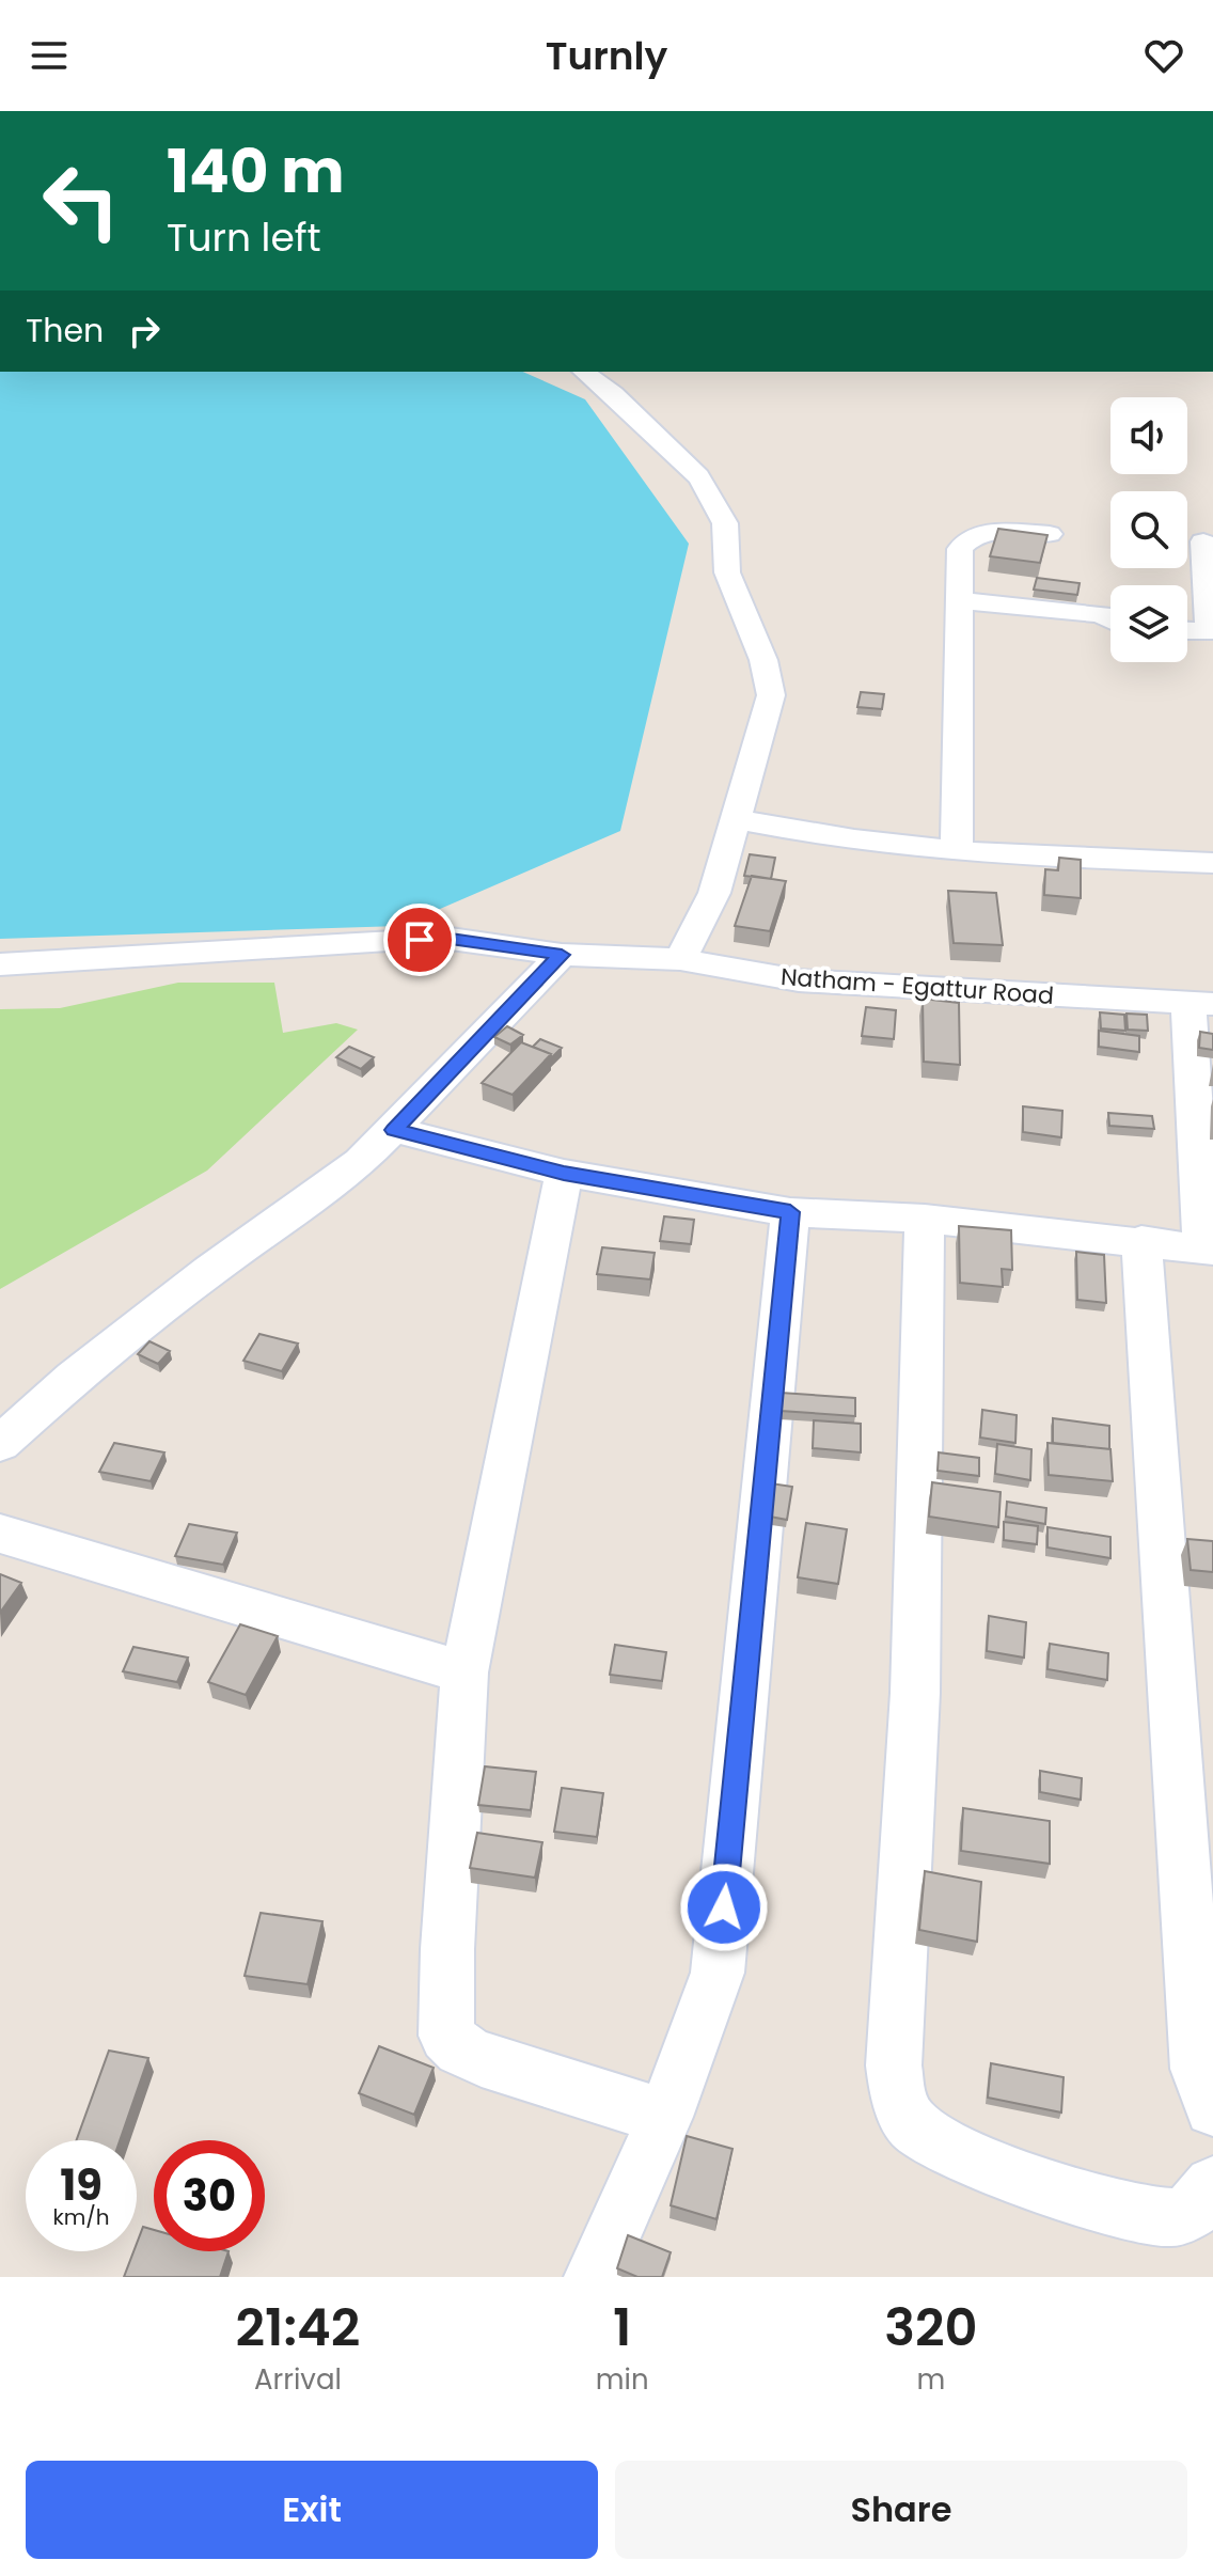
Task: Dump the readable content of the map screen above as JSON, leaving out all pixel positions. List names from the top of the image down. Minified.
{"streets":{"street":["Natham - Egattur Road"]},"page":{"header":"Turnly","turn":["140 m","Turn left"],"then":"Then","speed":"19 km/h","limit":"30","eta":["21:42","Arrival","1","min","320","m"],"buttons":["Exit","Share"]}}
